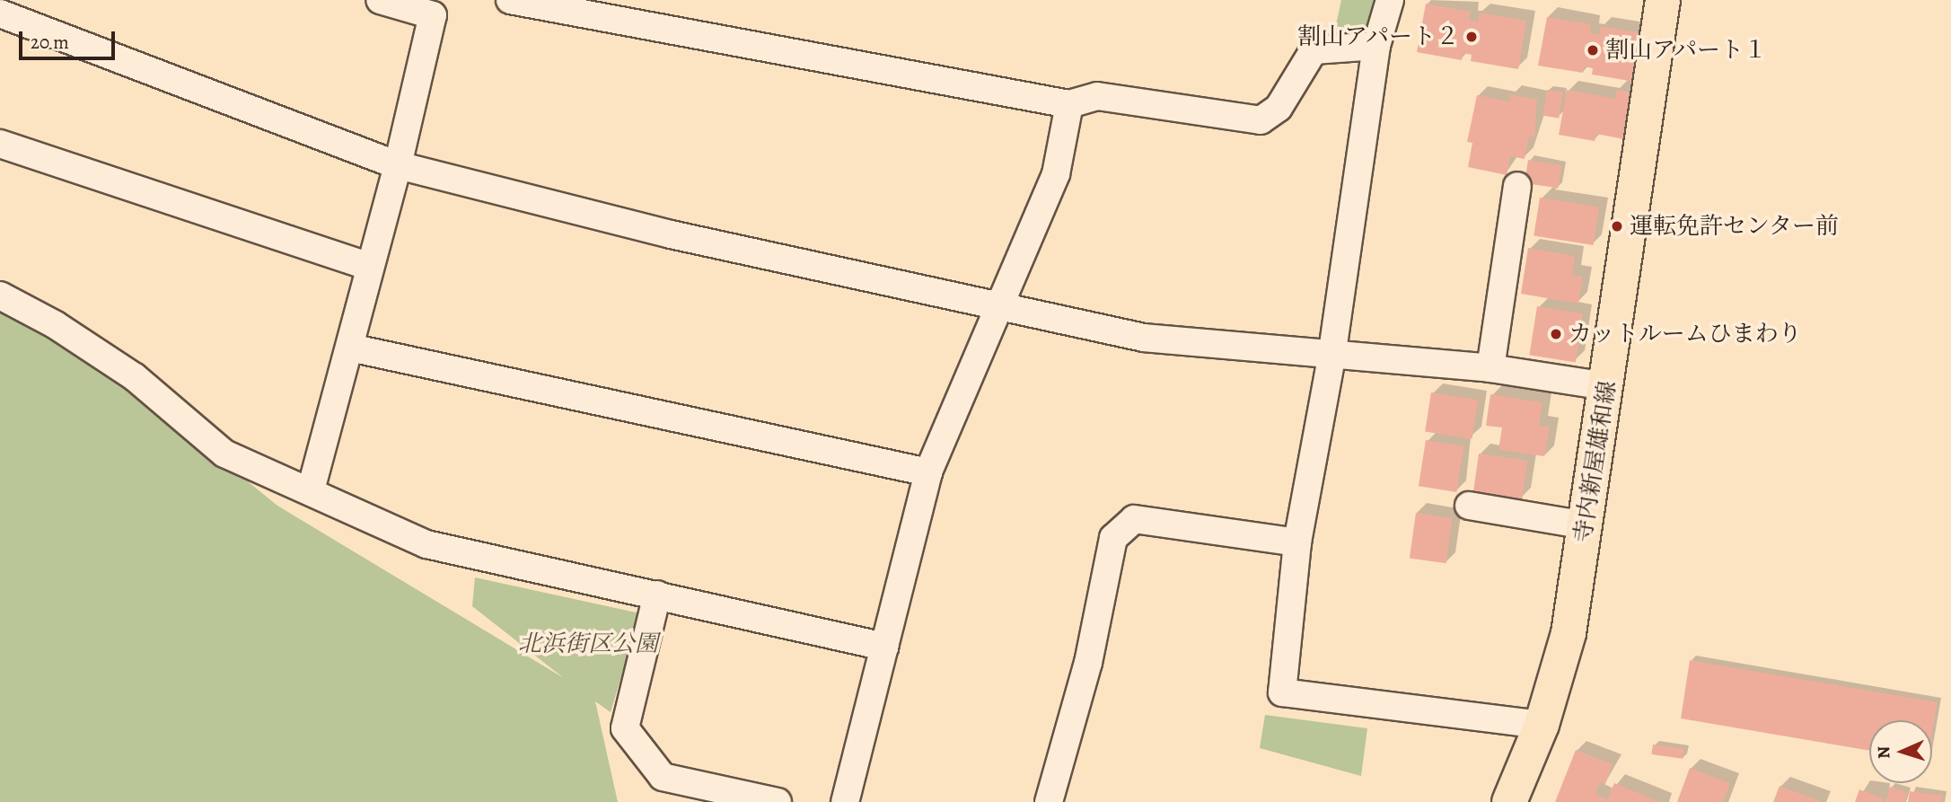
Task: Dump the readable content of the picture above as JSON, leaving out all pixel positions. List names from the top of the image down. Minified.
{"streets":{"main road":["寺内新屋雄和線"]},"parks":["北浜街区公園"],"places":["割山アパート２","割山アパート１","運転免許センター前","カットルームひまわり"],"scale_bar":"20 m","north":"left"}
